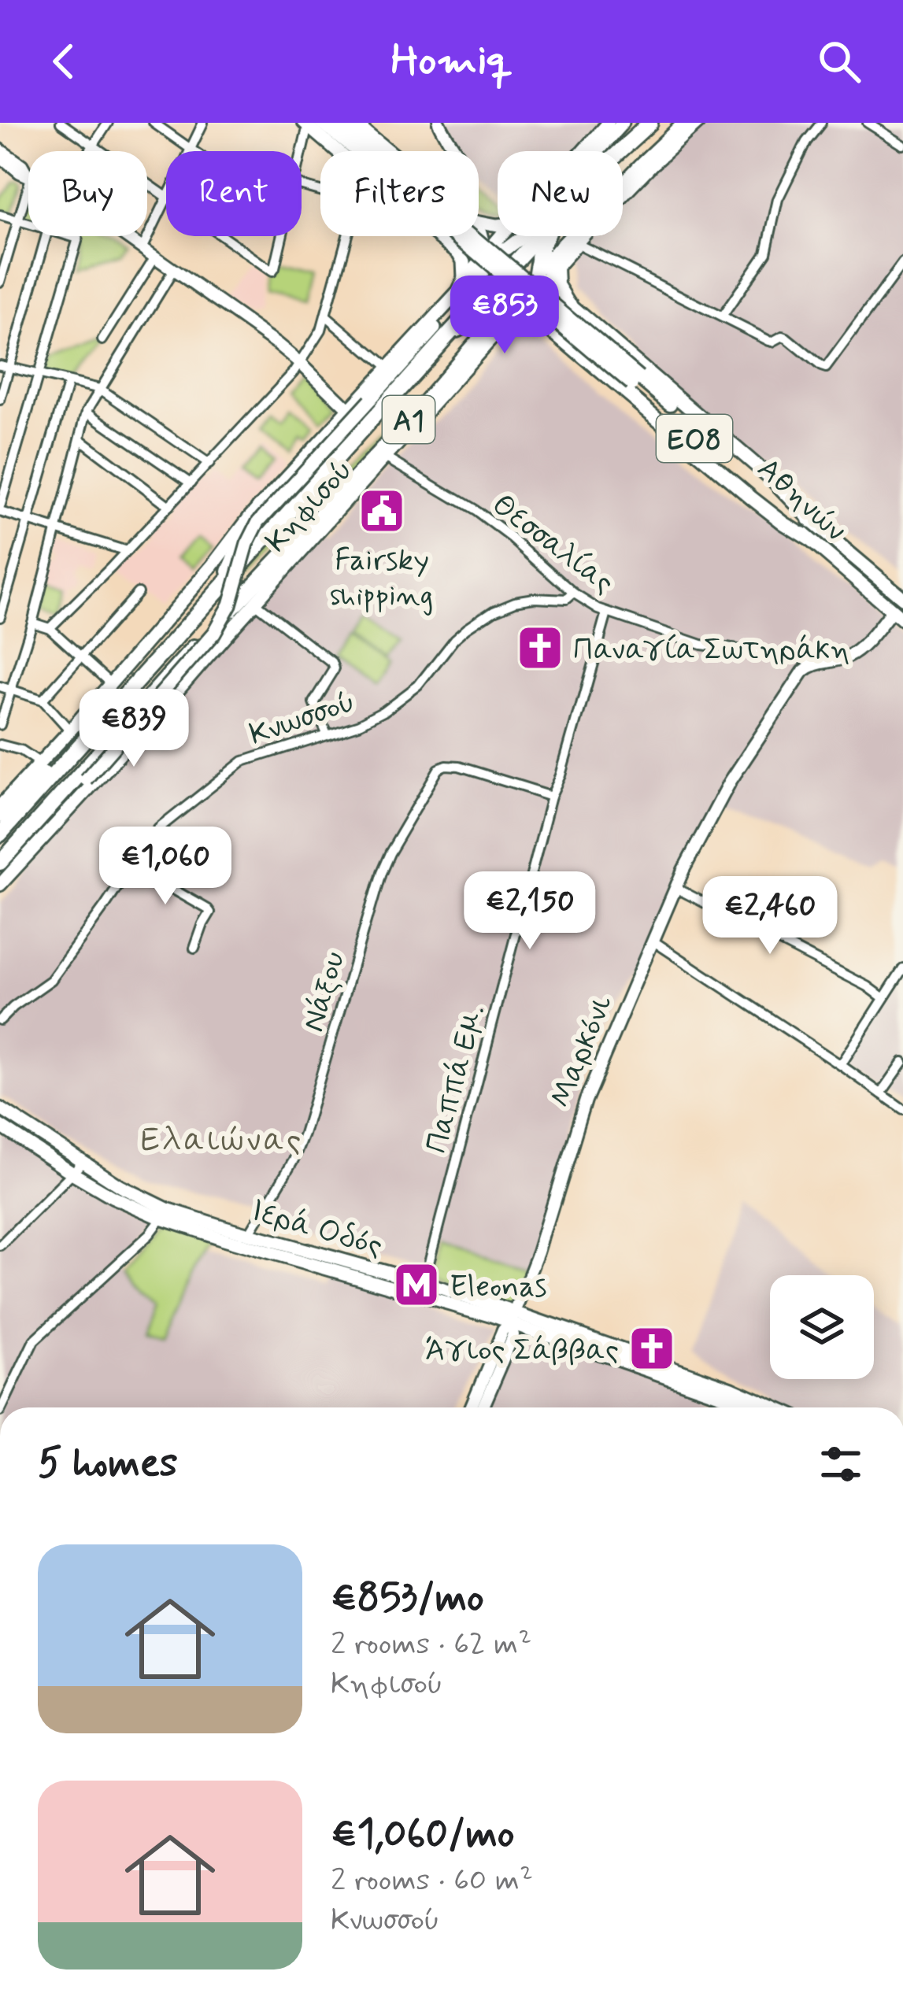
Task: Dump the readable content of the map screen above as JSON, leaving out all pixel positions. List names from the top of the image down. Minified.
{"streets":{"highway":["Α1","ΕΟ8","Αθηνών"],"main road":["Κηφισού","Ιερά Οδός"],"street":["Θεσσαλίας","Κνωσσού","Νάξου","Μαρκόνι","Παππά Εμ."]},"crossings":[["Α1","Κηφισού"],["Κηφισού","Θεσσαλίας"],["Θεσσαλίας","Κνωσσού"],["Θεσσαλίας","Μαρκόνι"],["Θεσσαλίας","Παππά Εμ."],["Νάξου","Παππά Εμ."],["Νάξου","Ιερά Οδός"],["Μαρκόνι","Ιερά Οδός"],["Παππά Εμ.","Ιερά Οδός"]],"districts":["Ελαιώνας"],"places":{"public building":["Fairsky shipping"],"church":["Παναγία Σωτηράκη","Άγιος Σάββας"],"metro station":["Eleonas"]},"page":{"header":"Homiq","chip":["Buy","Rent","Filters","New"],"price":["€853","€839","€1,060","€2,150","€2,460"],"heading":"5 homes","list":[{"name":"€853/mo","note":"2 rooms · 62 m² · Κηφισού"},{"name":"€1,060/mo","note":"2 rooms · 60 m² · Κνωσσού"}]}}
